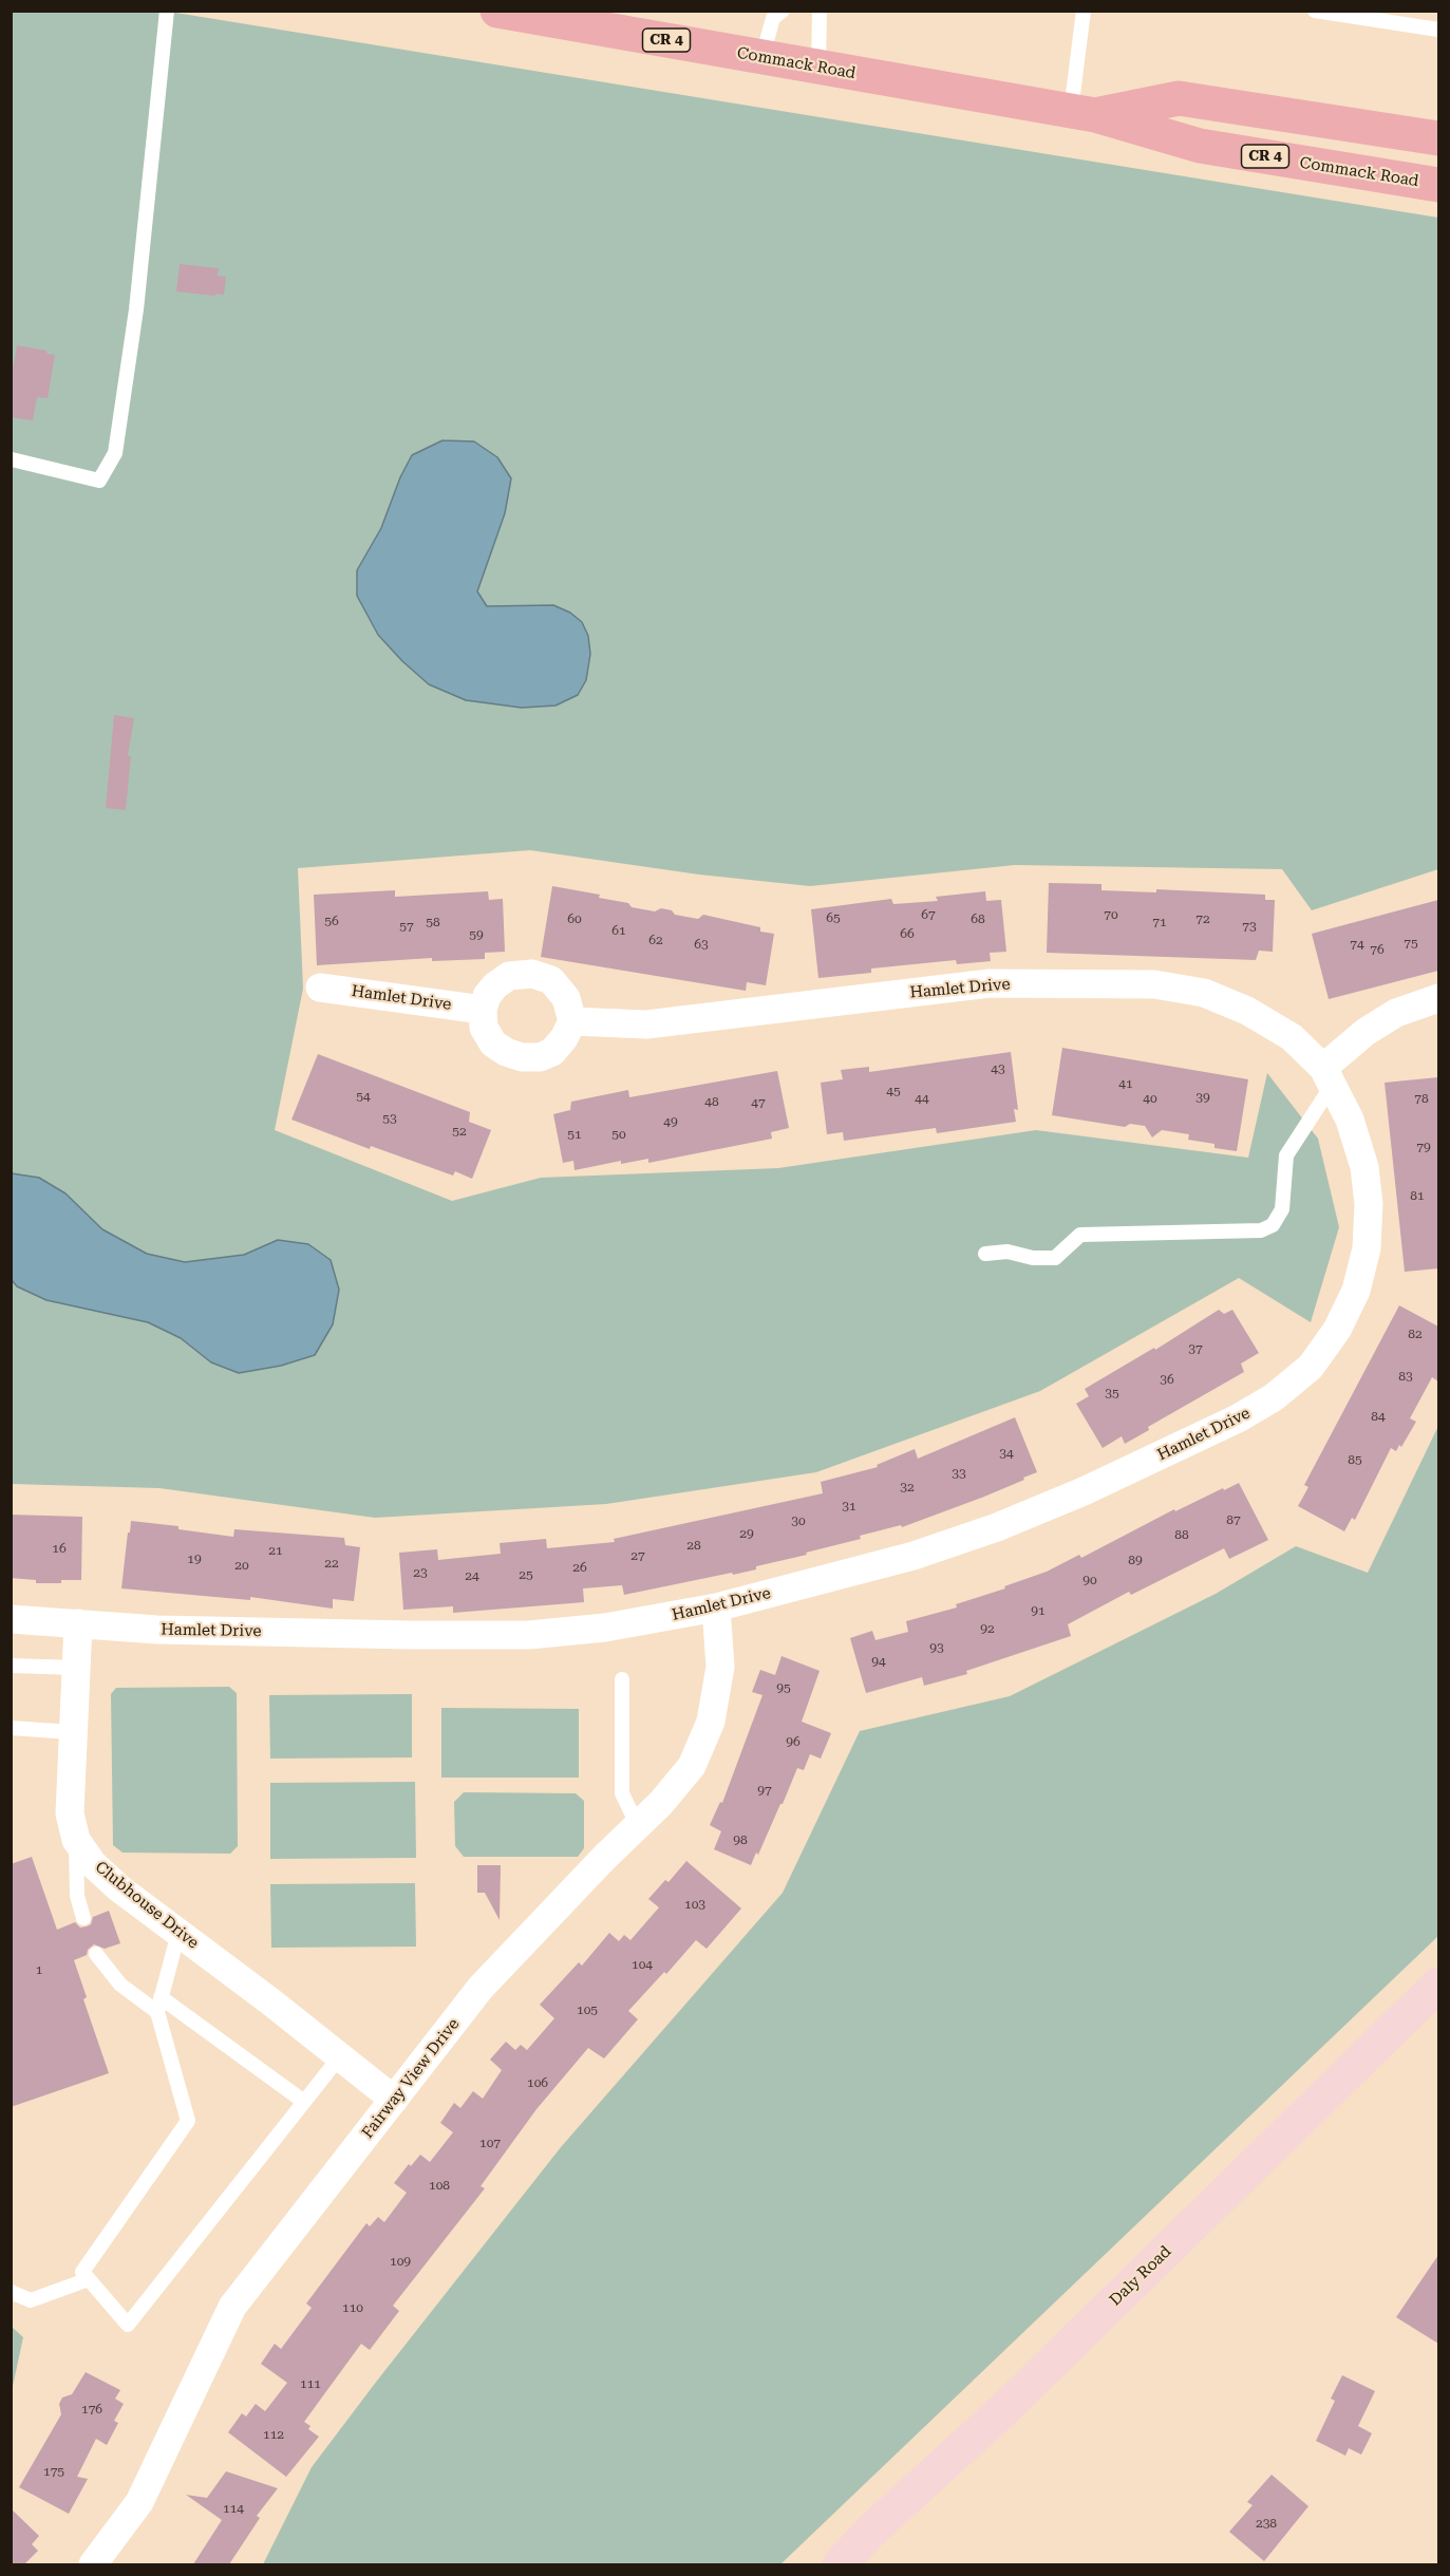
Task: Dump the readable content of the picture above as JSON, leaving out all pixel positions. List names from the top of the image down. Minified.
{"streets":{"main road":["CR 4","Commack Road","Daly Road"],"street":["Hamlet Drive","Clubhouse Drive","Fairway View Drive"]},"crossings":[["Hamlet Drive","Clubhouse Drive"],["Hamlet Drive","Fairway View Drive"],["Clubhouse Drive","Fairway View Drive"]],"house_numbers":["67","70","65","60","68","72","56","58","71","57","73","61","66","59","62","75","63","74","76","43","41","45","54","39","44","40","78","48","47","53","49","52","51","50","79","81","82","37","83","36","35","84","34","85","33","32","31","87","30","29","88","28","16","21","27","19","89","22","20","26","23","25","24","90","91","92","93","94","95","96","97","98","103","104","1","105","106","107","108","109","110","111","176","112","175","114","238"]}
